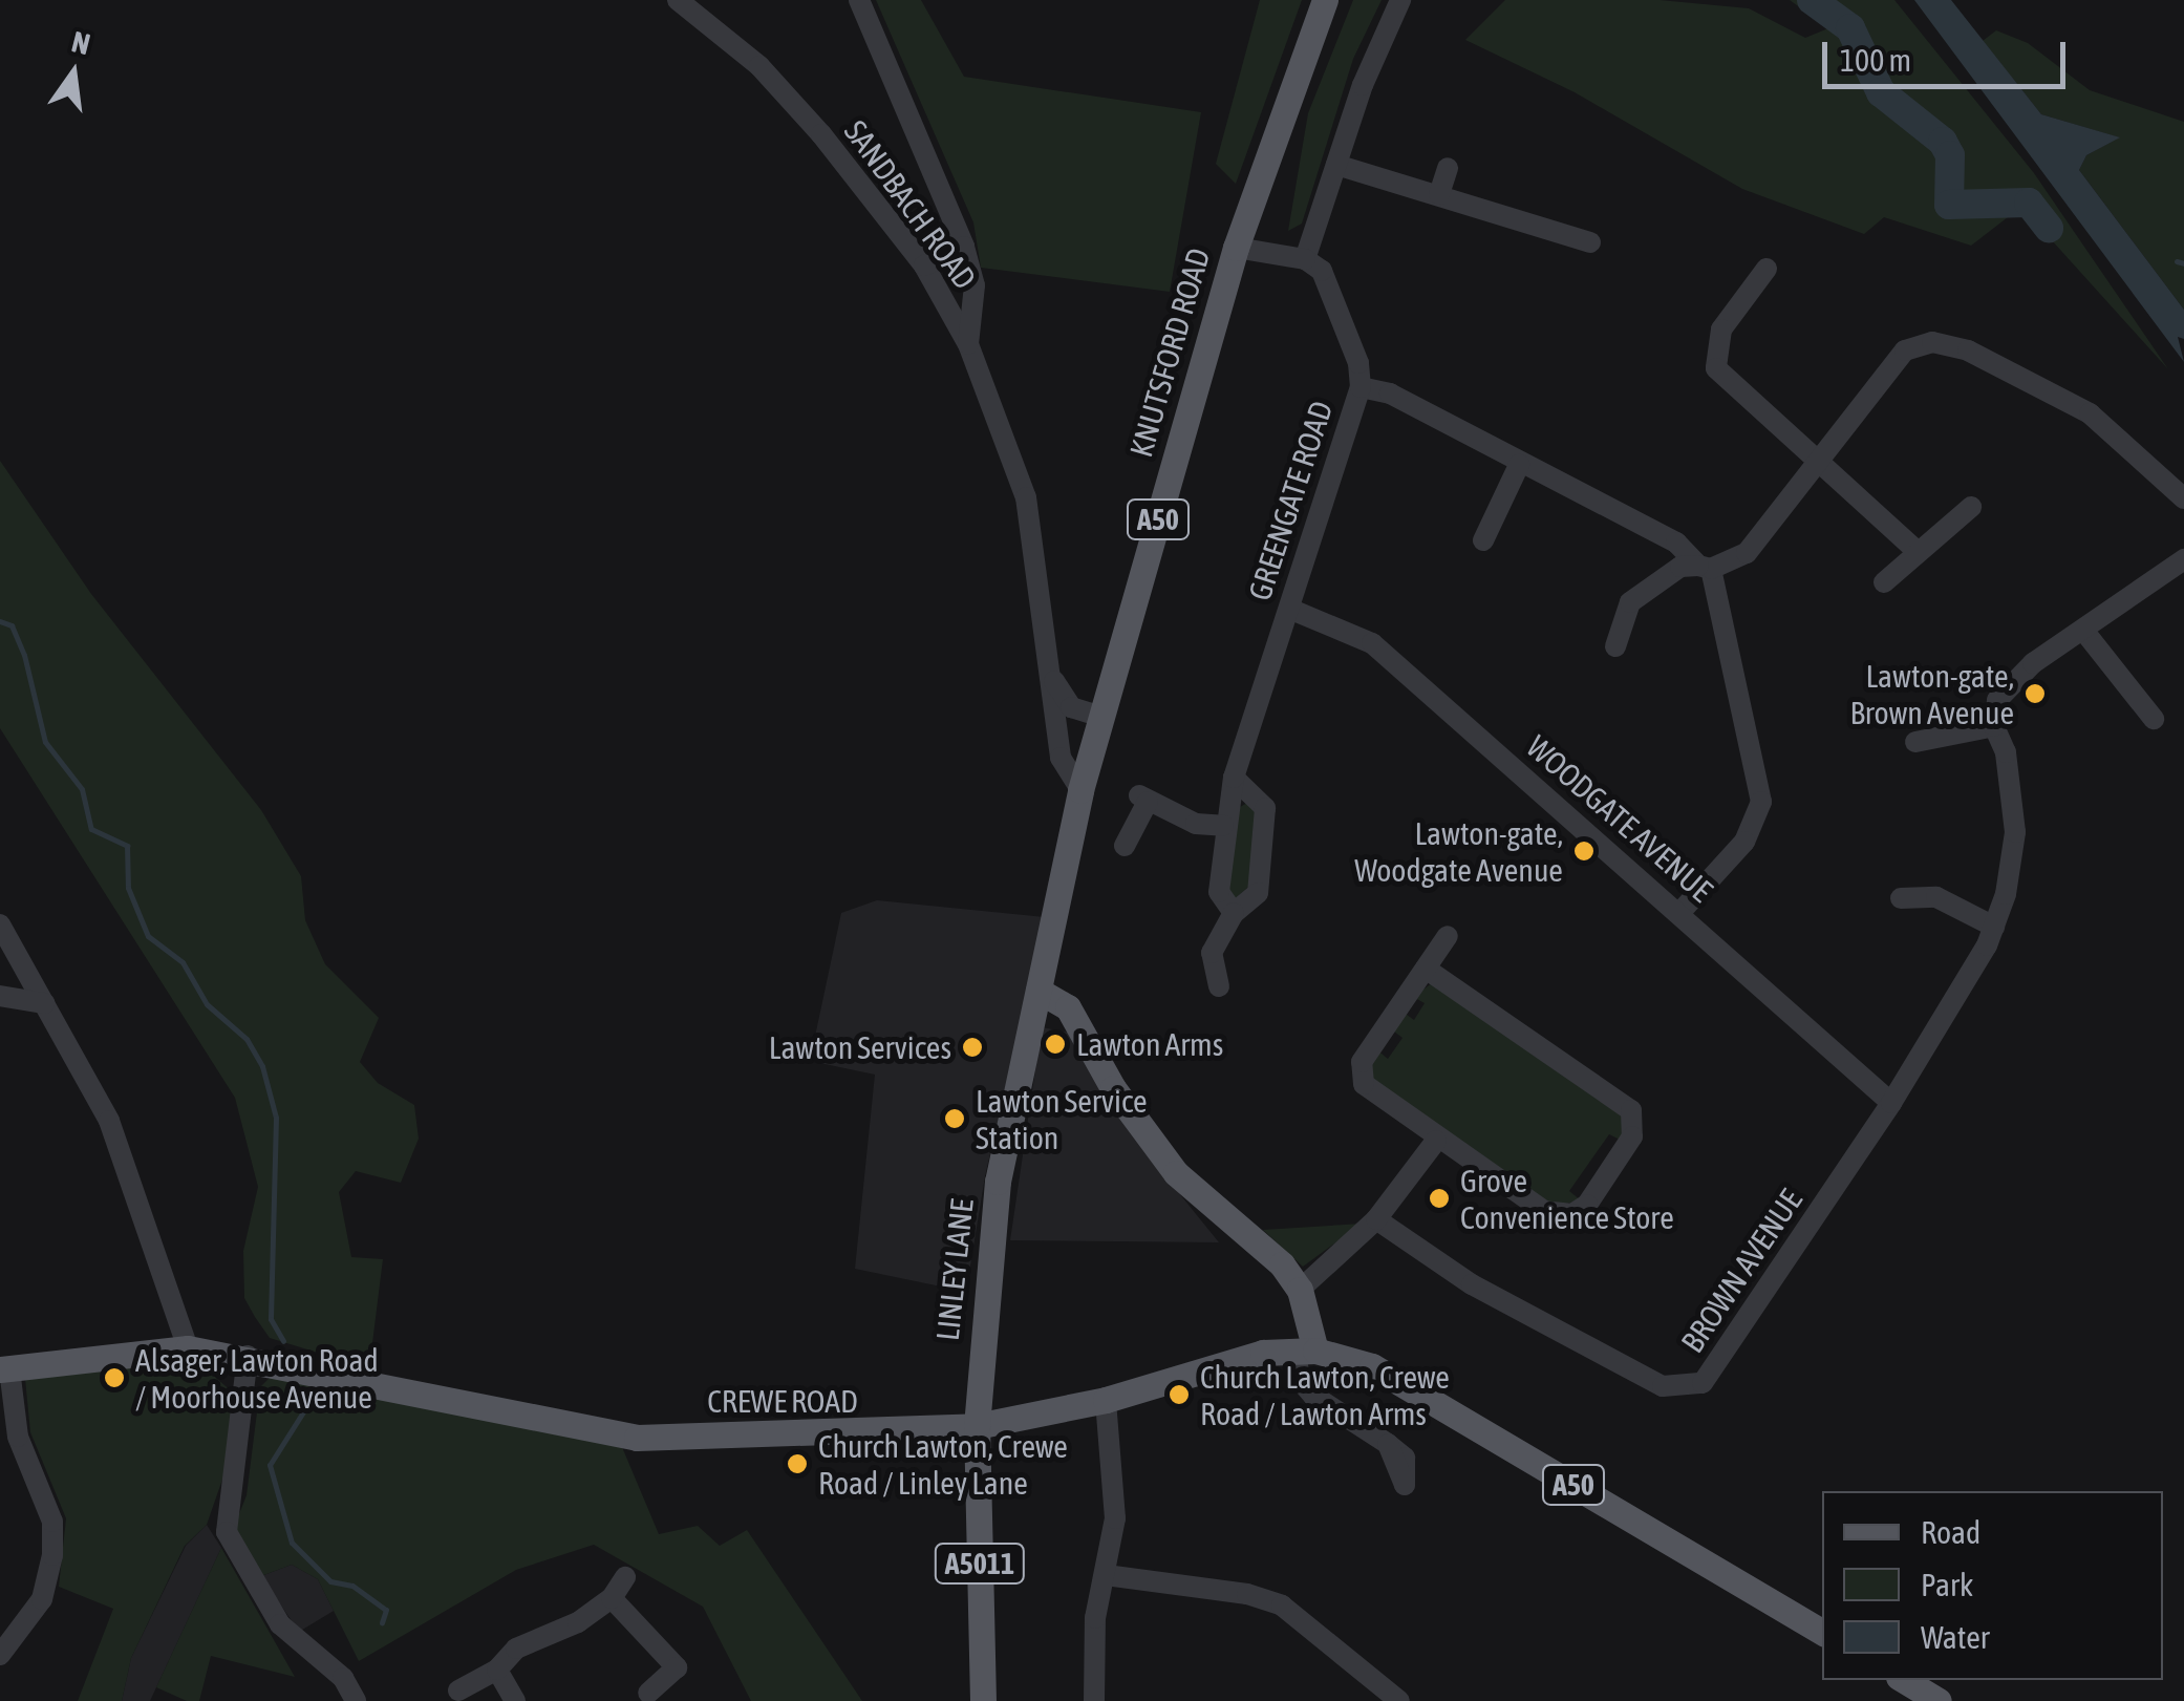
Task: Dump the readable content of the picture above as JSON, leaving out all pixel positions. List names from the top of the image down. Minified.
{"streets":{"main road":["KNUTSFORD ROAD","A50","LINLEY LANE","CREWE ROAD","A5011"],"street":["SANDBACH ROAD","GREENGATE ROAD","WOODGATE AVENUE","BROWN AVENUE"]},"crossings":[["SANDBACH ROAD","KNUTSFORD ROAD"],["SANDBACH ROAD","LINLEY LANE"],["KNUTSFORD ROAD","LINLEY LANE"],["GREENGATE ROAD","WOODGATE AVENUE"],["A50","CREWE ROAD"],["WOODGATE AVENUE","BROWN AVENUE"],["LINLEY LANE","CREWE ROAD"]],"places":["Lawton-gate, Brown Avenue","Lawton-gate, Woodgate Avenue","Lawton Arms","Lawton Services","Lawton Service Station","Grove Convenience Store","Alsager, Lawton Road / Moorhouse Avenue","Church Lawton, Crewe Road / Lawton Arms","Church Lawton, Crewe Road / Linley Lane"],"legend":["Road","Park","Water"],"scale_bar":"100 m","north":"top"}
